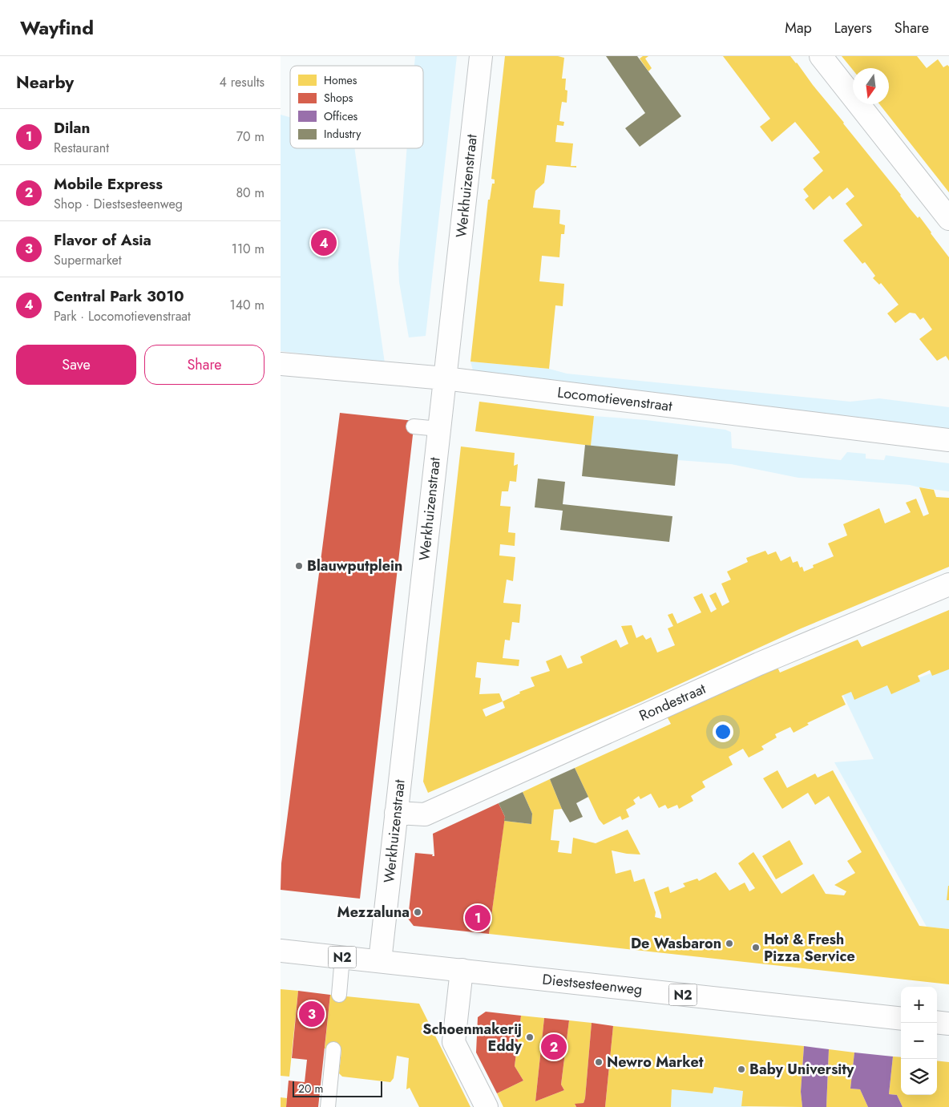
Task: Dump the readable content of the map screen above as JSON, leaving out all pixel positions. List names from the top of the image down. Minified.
{"streets":{"street":["Werkhuizenstraat","Locomotievenstraat","Rondestraat","N2","Diestsesteenweg"]},"crossings":[["Werkhuizenstraat","Locomotievenstraat"],["Werkhuizenstraat","Rondestraat"],["Werkhuizenstraat","Diestsesteenweg"]],"places":["Blauwputplein","Mezzaluna","De Wasbaron","Hot & Fresh Pizza Service","Schoenmakerij Eddy","Newro Market","Baby University"],"legend":["Homes","Shops","Offices","Industry"],"scale_bar":"20 m","north":"bottom","page":{"header":"Wayfind","nav":["Map","Layers","Share"],"heading":["Nearby","4 results"],"list":[{"mark":"1","name":"Dilan","note":"Restaurant","value":"70 m"},{"mark":"2","name":"Mobile Express","note":"Shop · Diestsesteenweg","value":"80 m"},{"mark":"3","name":"Flavor of Asia","note":"Supermarket","value":"110 m"},{"mark":"4","name":"Central Park 3010","note":"Park · Locomotievenstraat","value":"140 m"}],"pins":["4","1","3","2"],"buttons":["Save","Share"],"map_buttons":["+","−"],"scale":"20 m"}}
